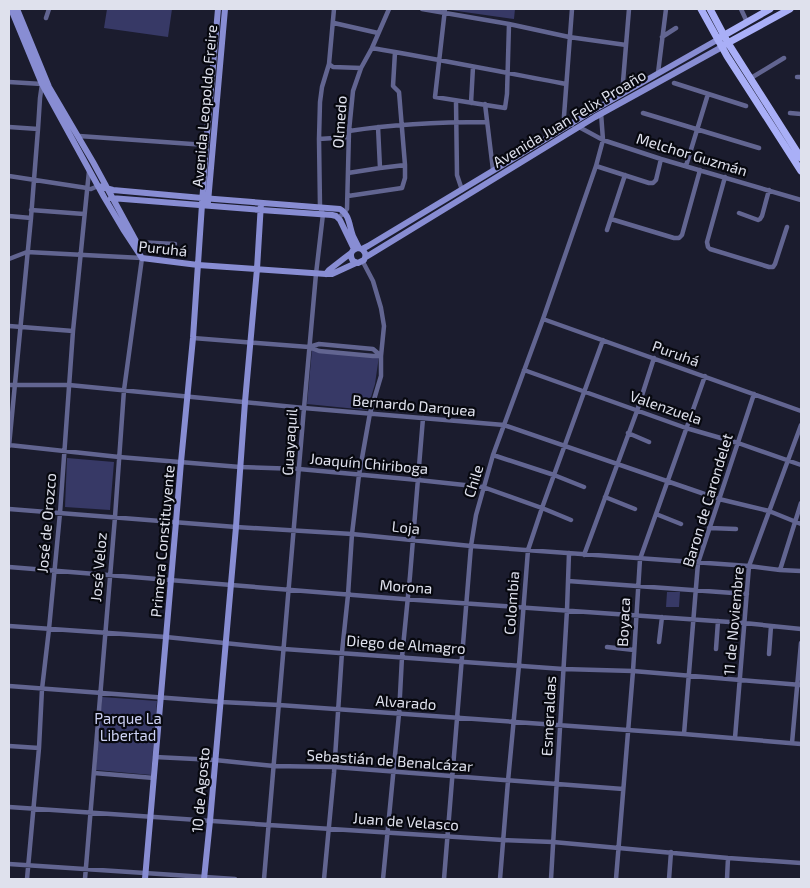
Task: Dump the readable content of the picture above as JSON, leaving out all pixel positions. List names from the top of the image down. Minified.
{"streets":{"main road":["Avenida Juan Felix Proaño"],"street":["Avenida Leopoldo Freire","Olmedo","Melchor Guzmán","Puruhá","Bernardo Darquea","Valenzuela","Guayaquil","Joaquín Chiriboga","Chile","Baron de Carondelet","José de Orozco","Loja","Primera Constituyente","José Veloz","Morona","Colombia","11 de Noviembre","Boyaca","Diego de Almagro","Alvarado","Esmeraldas","Sebastián de Benalcázar","10 de Agosto","Juan de Velasco"]},"crossings":[["Avenida Leopoldo Freire","Primera Constituyente"],["Avenida Juan Felix Proaño","Melchor Guzmán"],["Avenida Juan Felix Proaño","Puruhá"],["Avenida Juan Felix Proaño","Guayaquil"],["Avenida Juan Felix Proaño","Chile"],["Melchor Guzmán","Chile"],["Puruhá","Guayaquil"],["Puruhá","Chile"],["Puruhá","Baron de Carondelet"],["Puruhá","José de Orozco"],["Puruhá","Primera Constituyente"],["Puruhá","José Veloz"],["Puruhá","Colombia"],["Puruhá","Boyaca"],["Puruhá","10 de Agosto"],["Bernardo Darquea","Guayaquil"],["Bernardo Darquea","Chile"],["Bernardo Darquea","Baron de Carondelet"],["Bernardo Darquea","José de Orozco"],["Bernardo Darquea","Primera Constituyente"],["Bernardo Darquea","José Veloz"],["Bernardo Darquea","Colombia"],["Bernardo Darquea","11 de Noviembre"],["Bernardo Darquea","Boyaca"],["Bernardo Darquea","10 de Agosto"],["Valenzuela","Chile"],["Valenzuela","Baron de Carondelet"],["Valenzuela","Colombia"],["Valenzuela","11 de Noviembre"],["Valenzuela","Boyaca"],["Guayaquil","Joaquín Chiriboga"],["Guayaquil","Loja"],["Guayaquil","Morona"],["Guayaquil","Diego de Almagro"],["Guayaquil","Alvarado"],["Guayaquil","Sebastián de Benalcázar"],["Guayaquil","Juan de Velasco"],["Joaquín Chiriboga","Chile"],["Joaquín Chiriboga","José de Orozco"],["Joaquín Chiriboga","Primera Constituyente"],["Joaquín Chiriboga","José Veloz"],["Joaquín Chiriboga","Colombia"],["Joaquín Chiriboga","10 de Agosto"],["Chile","Loja"],["Chile","Morona"],["Chile","Diego de Almagro"],["Chile","Alvarado"],["Chile","Sebastián de Benalcázar"],["Chile","Juan de Velasco"],["Baron de Carondelet","Loja"],["Baron de Carondelet","Morona"],["Baron de Carondelet","Diego de Almagro"],["Baron de Carondelet","Alvarado"],["José de Orozco","Loja"],["José de Orozco","Morona"],["José de Orozco","Diego de Almagro"],["José de Orozco","Alvarado"],["José de Orozco","Juan de Velasco"],["Loja","Primera Constituyente"],["Loja","José Veloz"],["Loja","Colombia"],["Loja","11 de Noviembre"],["Loja","Boyaca"],["Loja","Esmeraldas"],["Loja","10 de Agosto"],["Primera Constituyente","Morona"],["Primera Constituyente","Diego de Almagro"],["Primera Constituyente","Alvarado"],["Primera Constituyente","Sebastián de Benalcázar"],["Primera Constituyente","Juan de Velasco"],["José Veloz","Morona"],["José Veloz","Diego de Almagro"],["José Veloz","Alvarado"],["José Veloz","Juan de Velasco"],["Morona","Colombia"],["Morona","11 de Noviembre"],["Morona","Boyaca"],["Morona","Esmeraldas"],["Morona","10 de Agosto"],["Colombia","Diego de Almagro"],["Colombia","Alvarado"],["Colombia","Sebastián de Benalcázar"],["Colombia","Juan de Velasco"],["11 de Noviembre","Diego de Almagro"],["11 de Noviembre","Alvarado"],["Boyaca","Diego de Almagro"],["Boyaca","Alvarado"],["Boyaca","Sebastián de Benalcázar"],["Boyaca","Juan de Velasco"],["Diego de Almagro","Esmeraldas"],["Diego de Almagro","10 de Agosto"],["Alvarado","Esmeraldas"],["Alvarado","10 de Agosto"],["Esmeraldas","Sebastián de Benalcázar"],["Esmeraldas","Juan de Velasco"],["Sebastián de Benalcázar","10 de Agosto"],["10 de Agosto","Juan de Velasco"]],"parks":["Parque La Libertad"]}
